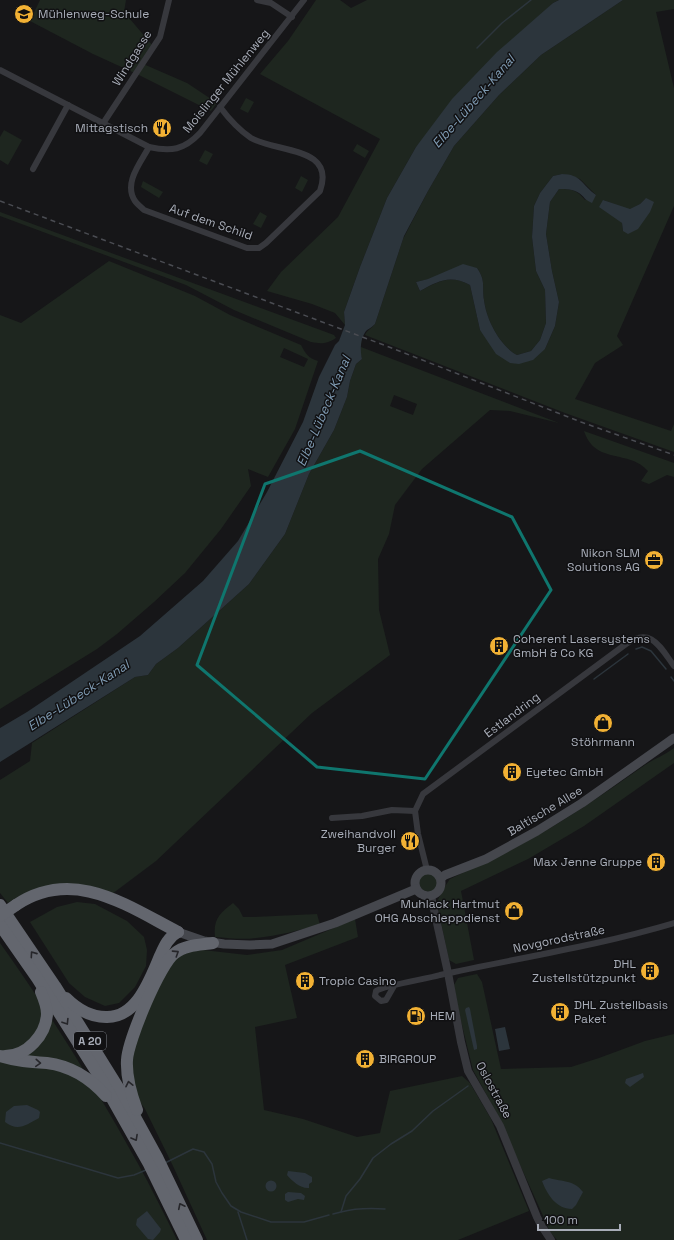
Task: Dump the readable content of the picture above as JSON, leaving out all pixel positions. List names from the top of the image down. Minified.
{"streets":{"highway":["A 20"],"main road":["Baltische Allee"],"street":["Windgasse","Moislinger Mühlenweg","Auf dem Schild","Estlandring","Novgorodstraße","Oslostraße"]},"crossings":[["Windgasse","Moislinger Mühlenweg"],["Moislinger Mühlenweg","Auf dem Schild"],["Baltische Allee","Oslostraße"],["Novgorodstraße","Oslostraße"]],"water":["Elbe-Lübeck-Kanal"],"places":{"school or university":["Mühlenweg-Schule"],"restaurant":["Mittagstisch","Zweihandvoll Burger"],"office":["Nikon SLM Solutions AG"],"building":["Coherent Lasersystems GmbH & Co KG","Eyetec GmbH","Max Jenne Gruppe","DHL Zustellstützpunkt","Tropic Casino","DHL Zustellbasis Paket","BIRGROUP"],"shop":["Stöhrmann","Muhlack Hartmut OHG Abschleppdienst"],"fuel station":["HEM"]},"scale_bar":"100 m"}
